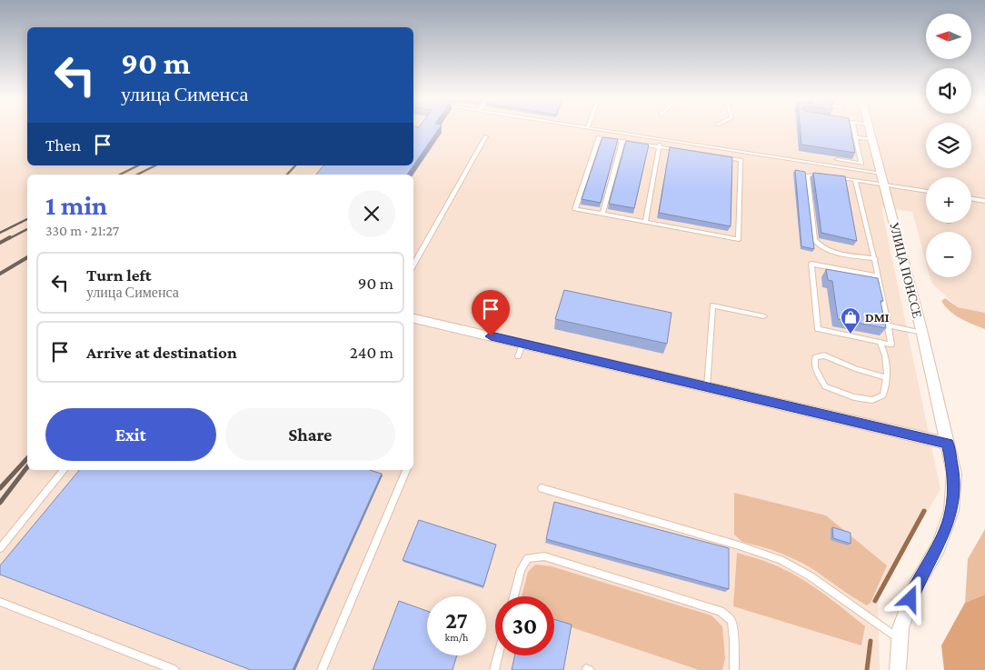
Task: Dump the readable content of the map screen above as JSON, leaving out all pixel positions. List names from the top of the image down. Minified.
{"streets":{"street":["УЛИЦА ПОНССЕ"]},"places":{"shop":["DMI"]},"north":"left","page":{"map_buttons":["+","−"],"turn":["90 m","улица Сименса"],"then":"Then","heading":["1 min","330 m · 21:27"],"list":[{"name":"Turn left","note":"улица Сименса","value":"90 m"},{"name":"Arrive at destination","value":"240 m"}],"buttons":["Exit","Share"],"speed":"27 km/h","limit":"30"}}
